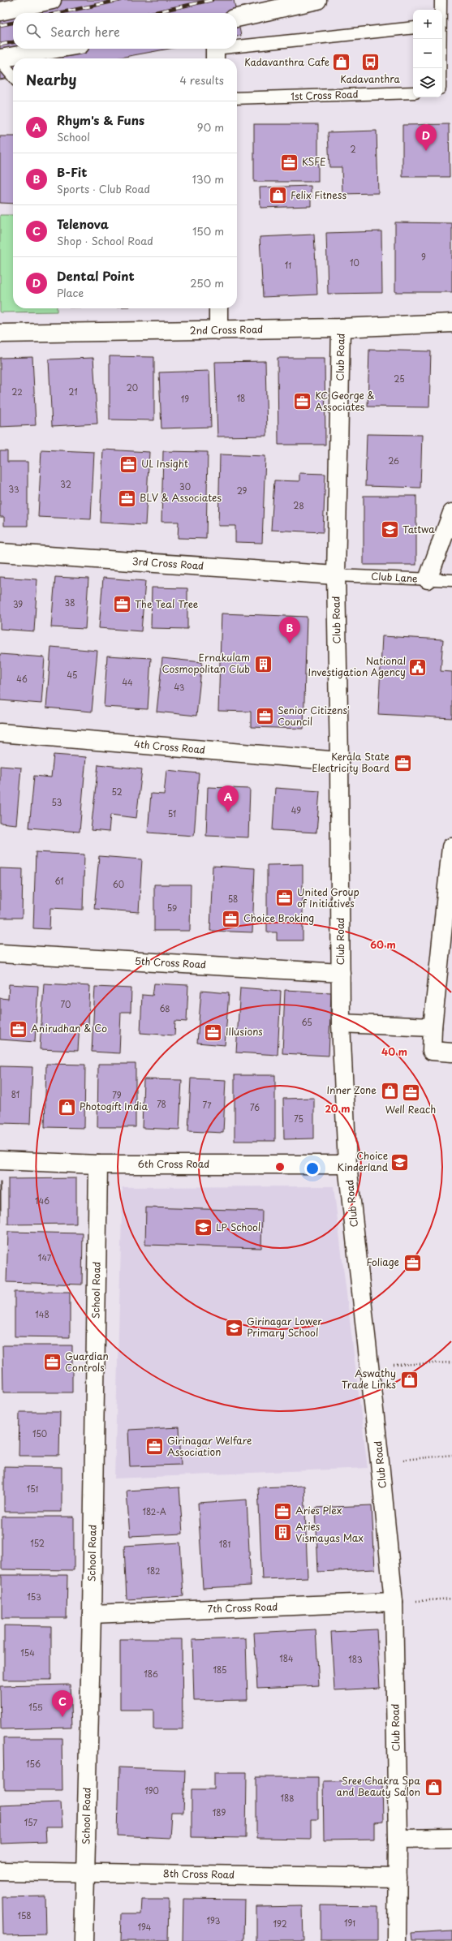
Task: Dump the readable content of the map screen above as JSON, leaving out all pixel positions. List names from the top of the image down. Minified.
{"streets":{"street":["2nd Cross Road","Club Road","3rd Cross Road","4th Cross Road","5th Cross Road","6th Cross Road","School Road","7th Cross Road","8th Cross Road"],"lane":["1st Cross Road","Club Lane"]},"crossings":[["2nd Cross Road","Club Road"],["Club Road","3rd Cross Road"],["Club Road","Club Lane"],["Club Road","4th Cross Road"],["Club Road","5th Cross Road"],["Club Road","6th Cross Road"],["Club Road","7th Cross Road"],["Club Road","8th Cross Road"],["3rd Cross Road","Club Lane"],["6th Cross Road","School Road"],["School Road","7th Cross Road"],["School Road","8th Cross Road"]],"places":{"shop":["Kadavanthra Cafe","Felix Fitness","Inner Zone","Photogift India","Aswathy Trade Links","Sree Chakra Spa and Beauty Salon"],"bus stop":["Kadavanthra"],"office":["KSFE","KC George & Associates","UL Insight","BLV & Associates","The Teal Tree","Senior Citizens' Council","Kerala State Electricity Board","United Group of Initiatives","Choice Broking","Anirudhan & Co","Illusions","Well Reach","Foliage","Guardian Controls","Girinagar Welfare Association","Aries Plex"],"school or university":["Tattwa","Choice Kinderland","LP School","Girinagar Lower Primary School"],"building":["Ernakulam Cosmopolitan Club","Aries Vismayas Max"],"public building":["National Investigation Agency"]},"house_numbers":["2","9","10","11","25","20","22","21","18","19","26","32","30","33","29","28","38","39","45","46","44","43","52","53","49","51","61","60","58","59","70","68","65","81","79","78","77","76","75","146","147","148","150","151","182-A","152","181","182","153","154","184","183","185","186","155","156","190","188","189","157","158","193","191","192","194"],"page":{"map_buttons":["+","−"],"search":"Search here","heading":["Nearby","4 results"],"list":[{"mark":"A","name":"Rhym's & Funs","note":"School","value":"90 m"},{"mark":"B","name":"B-Fit","note":"Sports · Club Road","value":"130 m"},{"mark":"C","name":"Telenova","note":"Shop · School Road","value":"150 m"},{"mark":"D","name":"Dental Point","note":"Place","value":"250 m"}],"pins":["D","B","A","C"]},"rings":["60 m","40 m","20 m"]}
